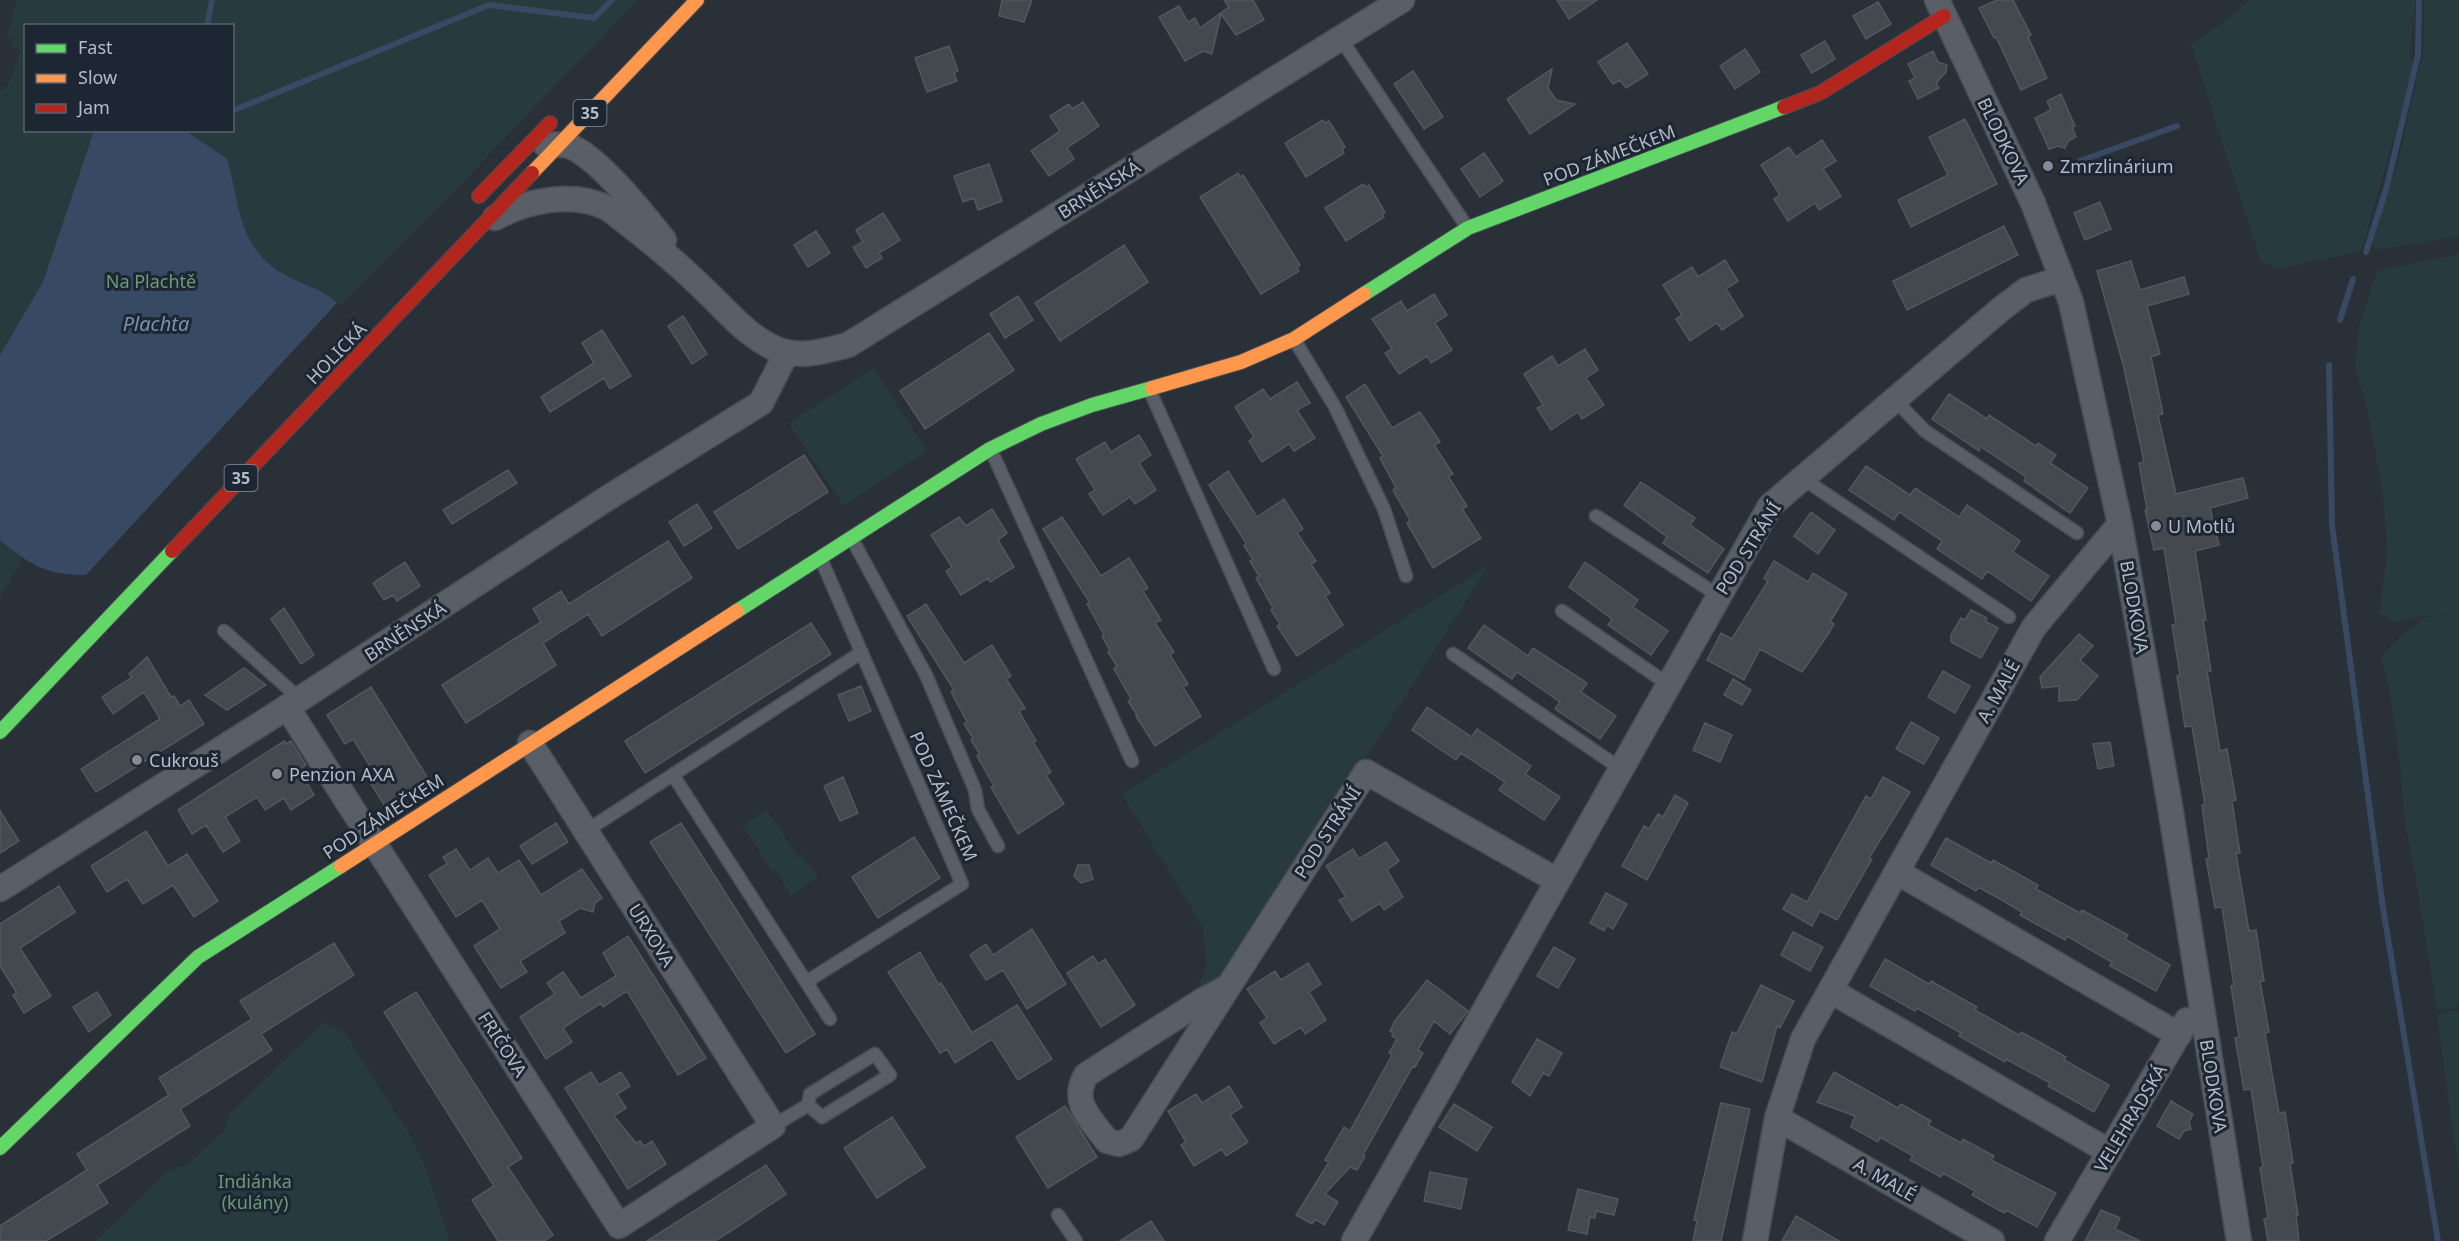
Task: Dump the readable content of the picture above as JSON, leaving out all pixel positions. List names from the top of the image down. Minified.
{"streets":{"street":["35","BLODKOVA","POD ZÁMEČKEM","BRNĚNSKÁ","HOLICKÁ","POD STRÁNÍ","A. MALÉ","URXOVA","FRIČOVA","VELEHRADSKÁ"]},"crossings":[["BLODKOVA","POD ZÁMEČKEM"],["BLODKOVA","POD STRÁNÍ"],["BLODKOVA","A. MALÉ"],["BLODKOVA","VELEHRADSKÁ"],["POD ZÁMEČKEM","URXOVA"],["POD ZÁMEČKEM","FRIČOVA"],["BRNĚNSKÁ","HOLICKÁ"],["BRNĚNSKÁ","FRIČOVA"],["URXOVA","FRIČOVA"]],"water":["Plachta"],"parks":["Na Plachtě","Indiánka (kulány)"],"places":["Zmrzlinárium","U Motlů","Cukrouš","Penzion AXA"],"legend":["Fast","Slow","Jam"]}
